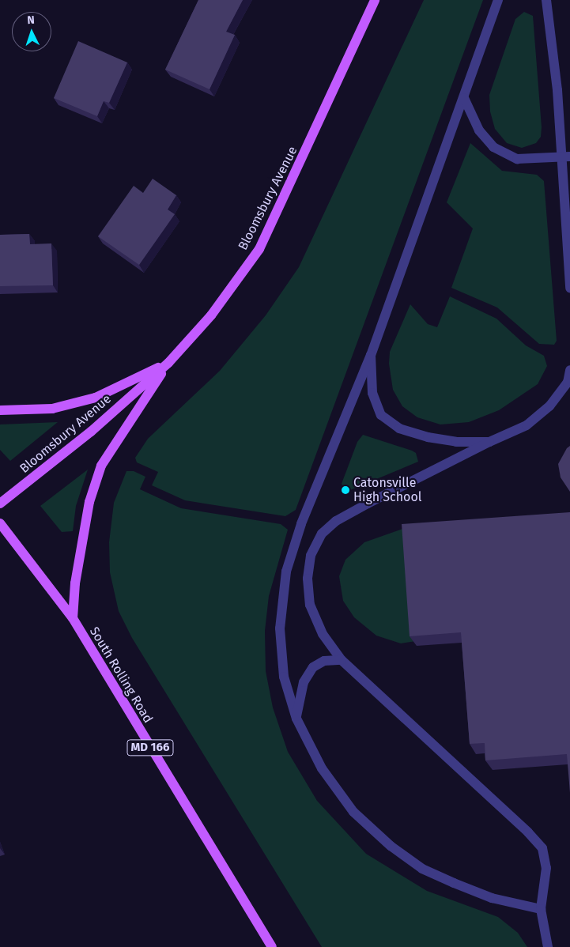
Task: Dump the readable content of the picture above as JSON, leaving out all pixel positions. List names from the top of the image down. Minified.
{"streets":{"main road":["Bloomsbury Avenue","South Rolling Road","MD 166"]},"places":["Catonsville High School"],"north":"top"}
